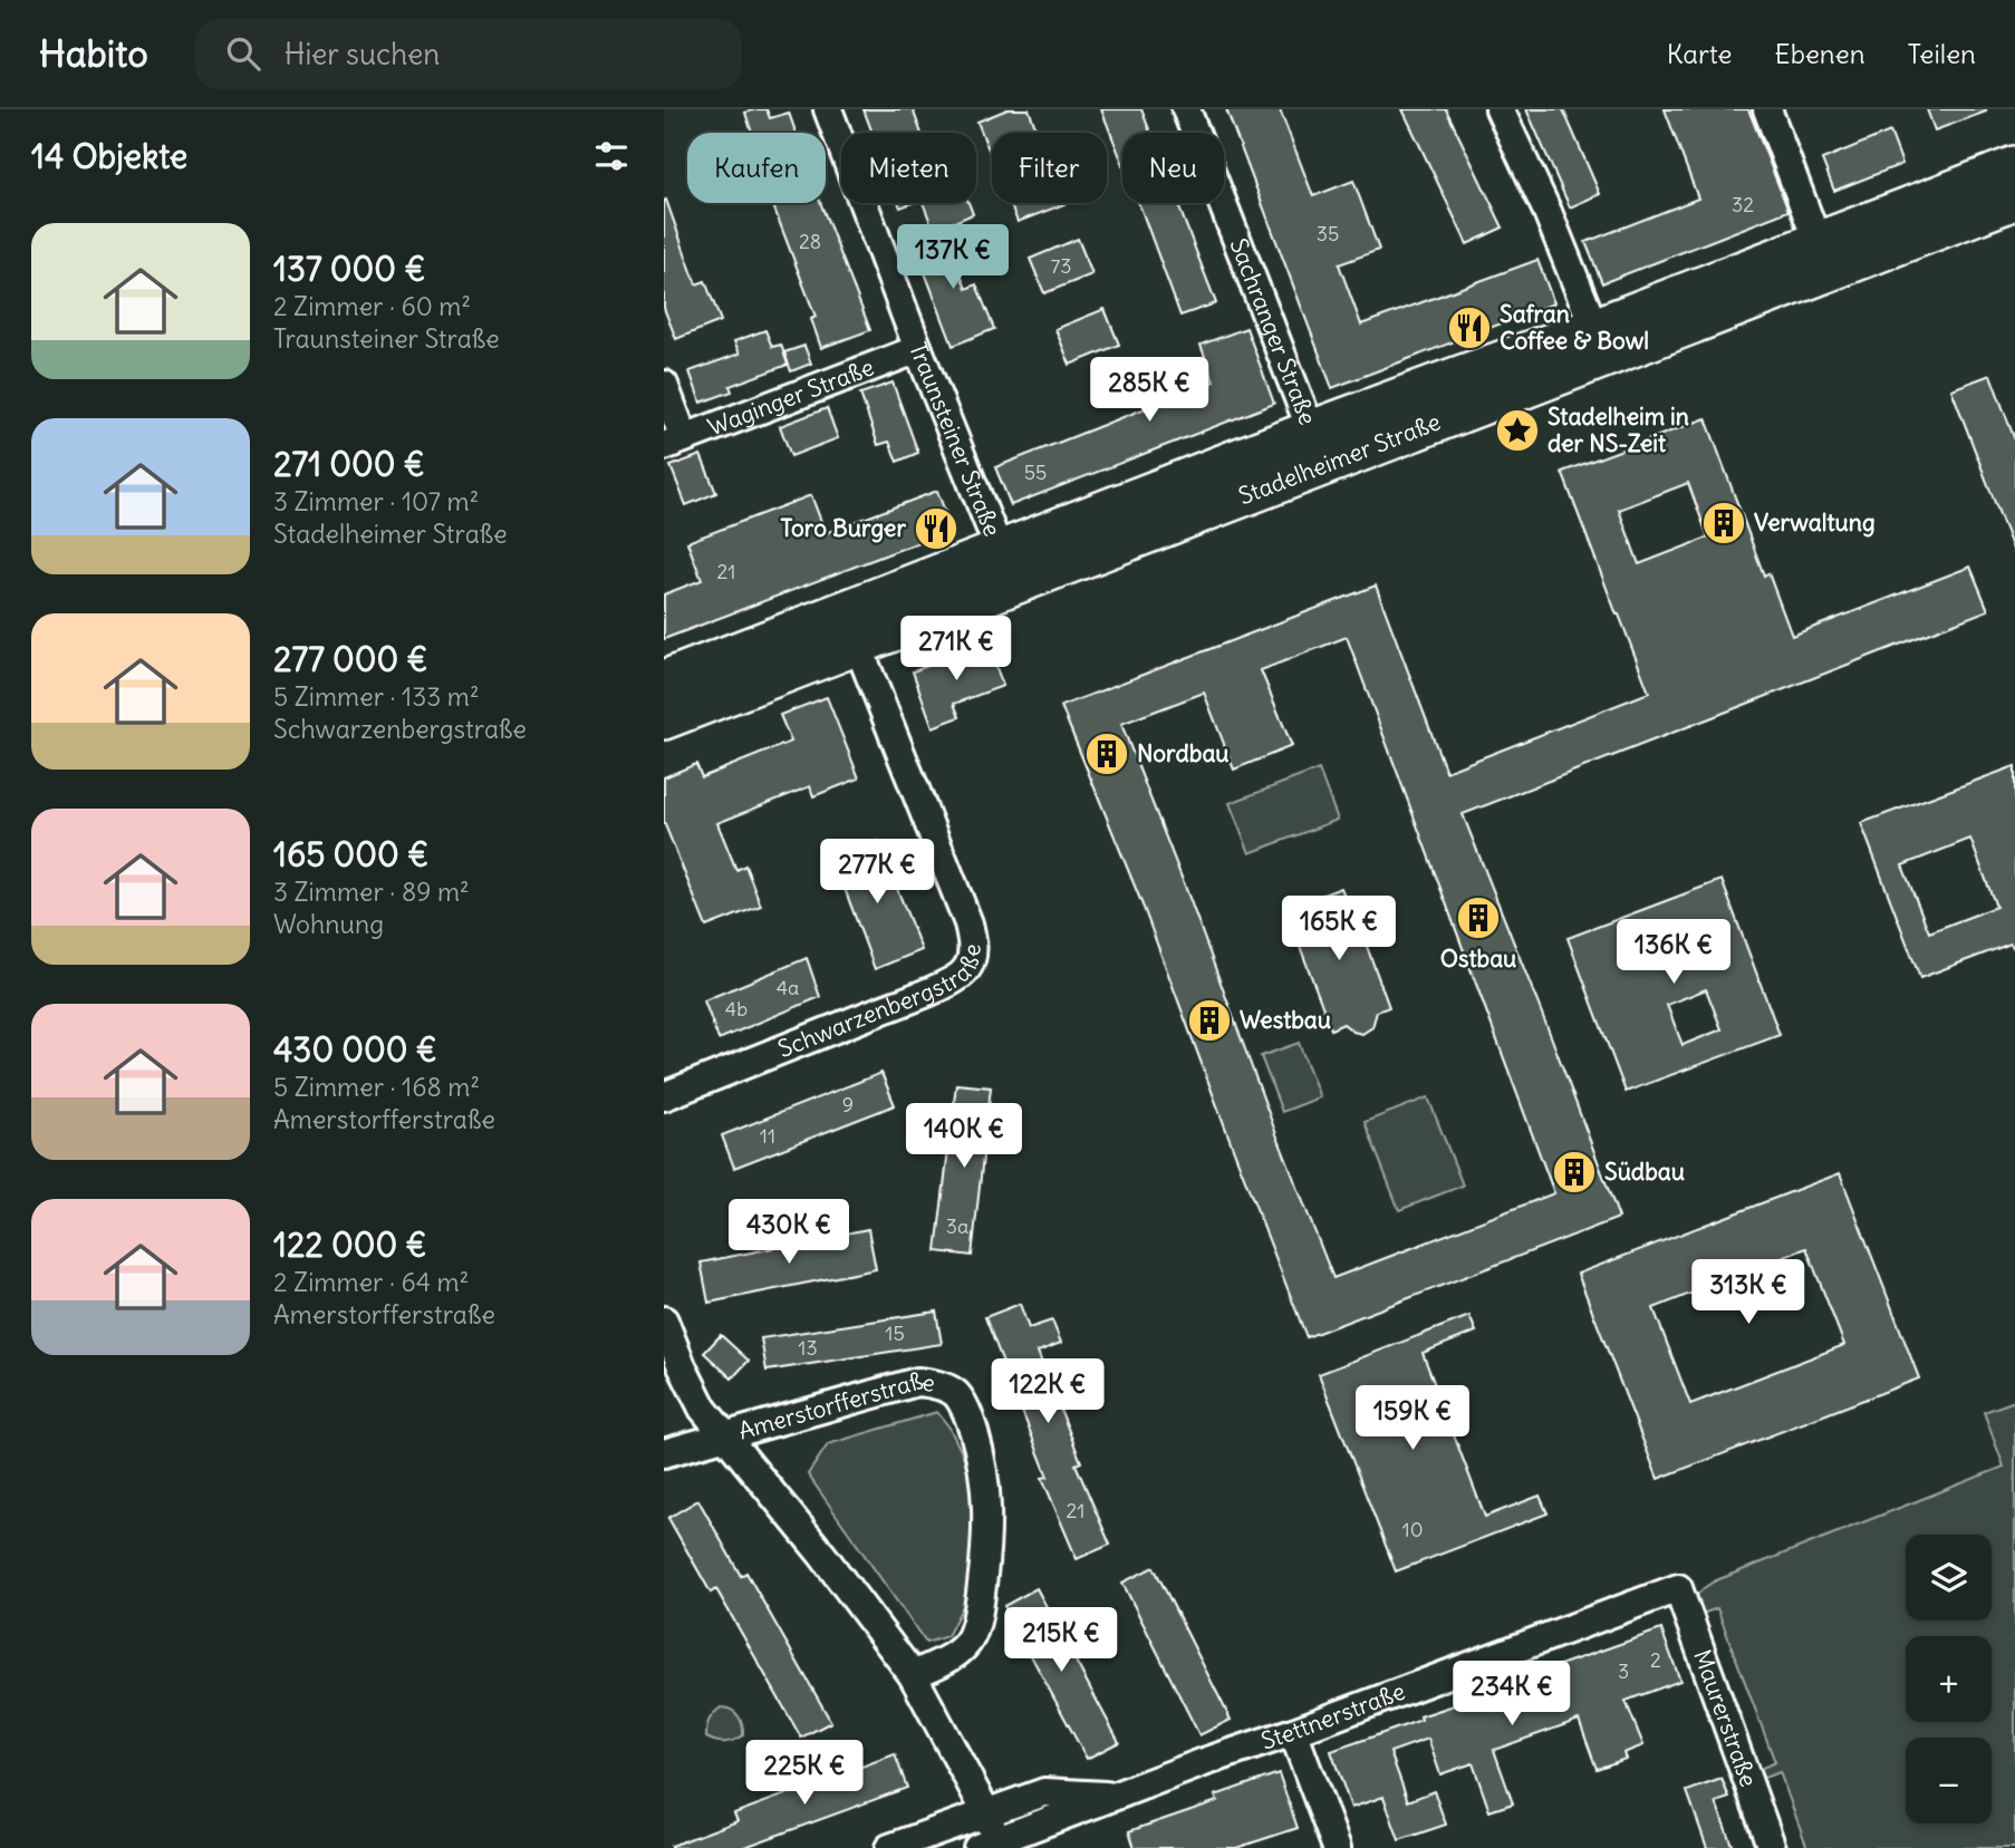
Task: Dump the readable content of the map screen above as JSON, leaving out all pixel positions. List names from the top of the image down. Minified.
{"streets":{"main road":["Stadelheimer Straße"],"street":["Sachranger Straße","Waginger Straße","Traunsteiner Straße","Schwarzenbergstraße","Amerstorfferstraße","Stettnerstraße","Maurerstraße"]},"crossings":[["Sachranger Straße","Stadelheimer Straße"],["Waginger Straße","Traunsteiner Straße"],["Traunsteiner Straße","Stadelheimer Straße"],["Stadelheimer Straße","Schwarzenbergstraße"],["Amerstorfferstraße","Stettnerstraße"],["Stettnerstraße","Maurerstraße"]],"places":{"restaurant":["Safran Coffee & Bowl","Toro Burger"],"place":["Stadelheim in der NS-Zeit"],"building":["Verwaltung","Nordbau","Ostbau","Westbau","Südbau"]},"house_numbers":["32","35","28","73","55","21","4a","4b","9","11","3a","15","13","21","10","2","3"],"page":{"header":"Habito","search":"Hier suchen","nav":["Karte","Ebenen","Teilen"],"heading":"14 Objekte","chip":["Kaufen","Mieten","Filter","Neu"],"list":[{"name":"137 000 €","note":"2 Zimmer · 60 m² · Traunsteiner Straße"},{"name":"271 000 €","note":"3 Zimmer · 107 m² · Stadelheimer Straße"},{"name":"277 000 €","note":"5 Zimmer · 133 m² · Schwarzenbergstraße"},{"name":"165 000 €","note":"3 Zimmer · 89 m² · Wohnung"},{"name":"430 000 €","note":"5 Zimmer · 168 m² · Amerstorfferstraße"},{"name":"122 000 €","note":"2 Zimmer · 64 m² · Amerstorfferstraße"}],"price":["137K €","285K €","271K €","277K €","165K €","136K €","140K €","430K €","313K €","122K €","159K €","215K €","234K €","225K €"],"map_buttons":["+","−"]}}
